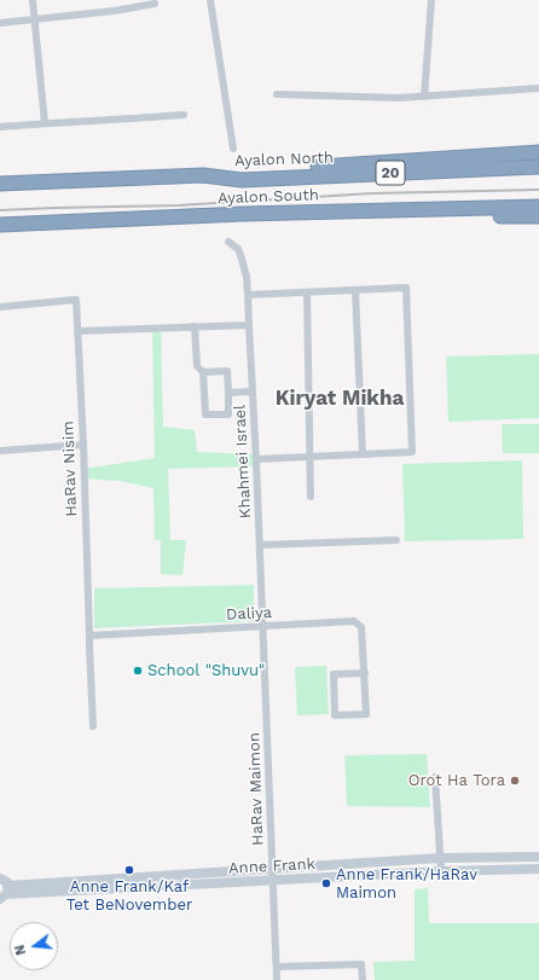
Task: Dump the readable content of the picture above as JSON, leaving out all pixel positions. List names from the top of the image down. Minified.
{"streets":{"highway":["Ayalon North","20","Ayalon South"],"street":["Khahmei Israel","HaRav Nisim","Daliya","HaRav Maimon","Anne Frank"]},"crossings":[["Khahmei Israel","Daliya"],["Khahmei Israel","HaRav Maimon"],["HaRav Nisim","Daliya"],["Daliya","HaRav Maimon"],["HaRav Maimon","Anne Frank"]],"districts":["Kiryat Mikha"],"places":["School \"Shuvu\"","Orot Ha Tora","Anne Frank/Kaf Tet BeNovember","Anne Frank/HaRav Maimon"],"north":"left"}
